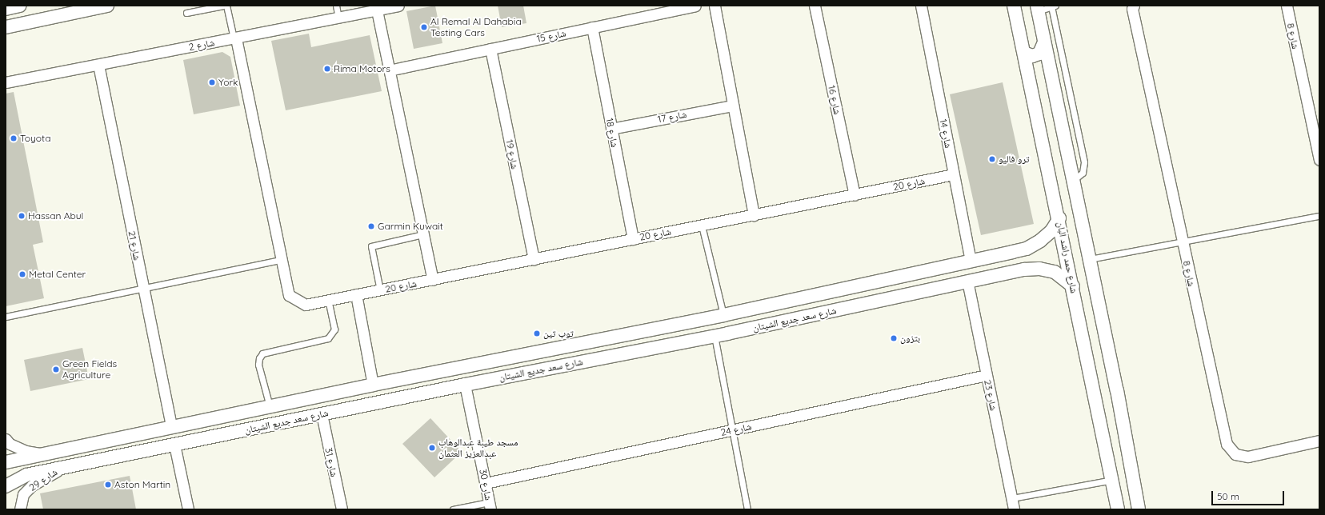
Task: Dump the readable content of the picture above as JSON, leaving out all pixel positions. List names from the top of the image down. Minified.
{"streets":{"street":["شارع 15","شارع 8","شارع 2","شارع 16","شارع 17","شارع 18","شارع 14","شارع 19","شارع 20","شارع 21","شارع حمد راشد البان","شارع سعد جديع الشيتان","شارع 23","شارع 24","شارع 31","شارع 29","شارع 30"]},"crossings":[["شارع 15","شارع 18"],["شارع 15","شارع 19"],["شارع 2","شارع 20"],["شارع 2","شارع 21"],["شارع 16","شارع 20"],["شارع 17","شارع 18"],["شارع 18","شارع 20"],["شارع 14","شارع 20"],["شارع 14","شارع سعد جديع الشيتان"],["شارع 19","شارع 20"],["شارع 21","شارع سعد جديع الشيتان"],["شارع حمد راشد البان","شارع سعد جديع الشيتان"],["شارع سعد جديع الشيتان","شارع 23"],["شارع سعد جديع الشيتان","شارع 31"],["شارع سعد جديع الشيتان","شارع 29"],["شارع سعد جديع الشيتان","شارع 30"],["شارع 23","شارع 24"],["شارع 24","شارع 30"]],"places":["Al Remal Al Dahabia Testing Cars","Rima Motors","York","Toyota","ترو فاليو","Hassan Abul","Garmin Kuwait","Metal Center","توب تين","بتزون","Green Fields Agriculture","مسجد طيبة عبدالوهاب عبدالعزيز العثمان","Aston Martin"],"scale_bar":"50 m"}
